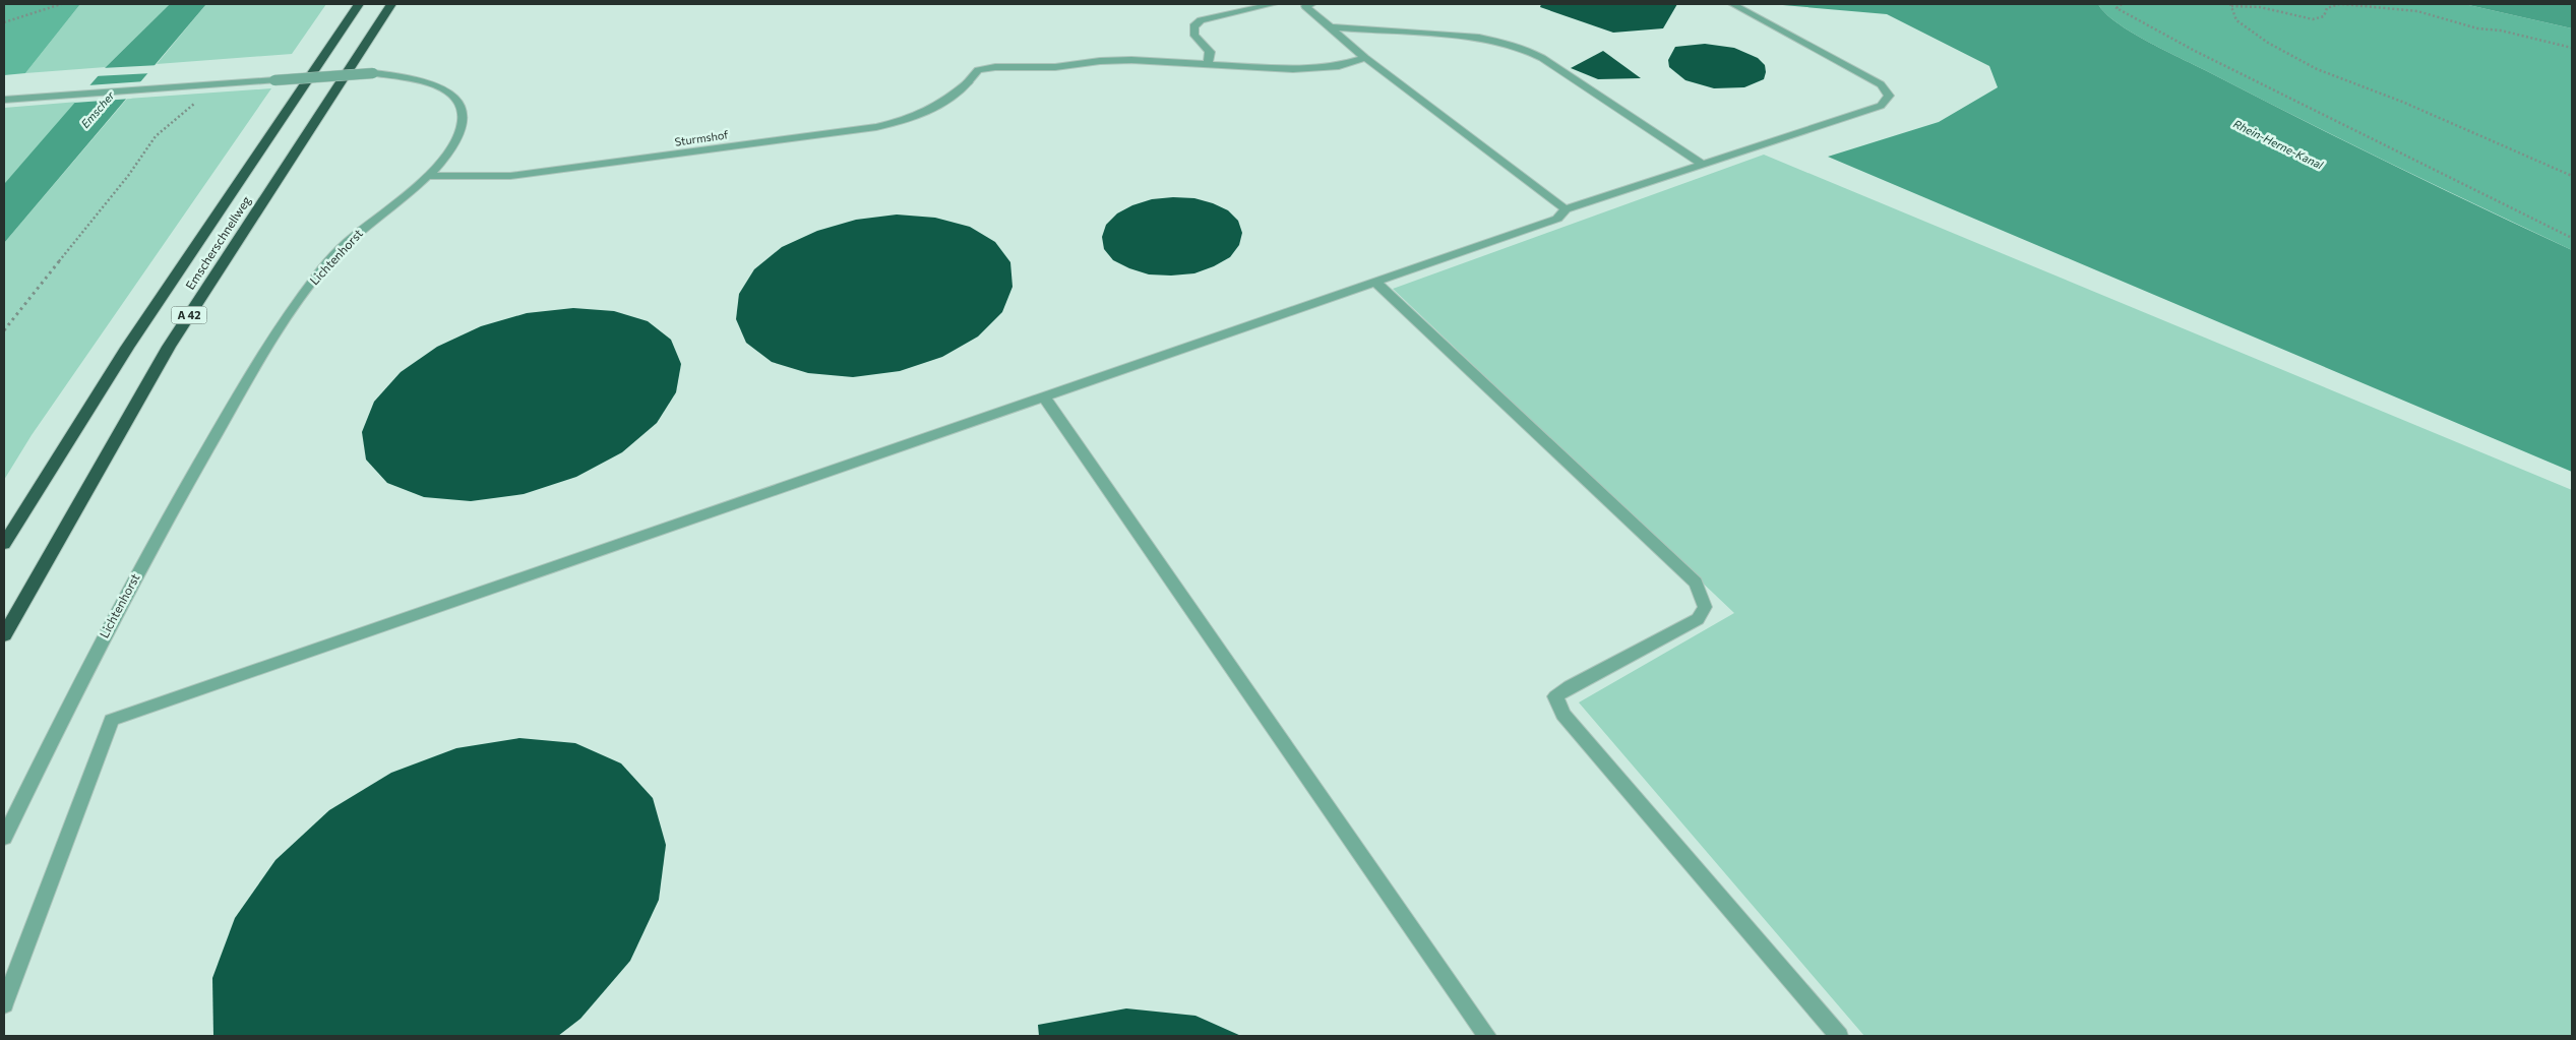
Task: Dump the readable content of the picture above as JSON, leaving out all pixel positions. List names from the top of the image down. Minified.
{"streets":{"highway":["Emscherschnellweg","A 42"],"street":["Sturmshof","Lichtenhorst"]},"crossings":[["Sturmshof","Lichtenhorst"]],"water":["Emscher","Rhein-Herne-Kanal"]}
